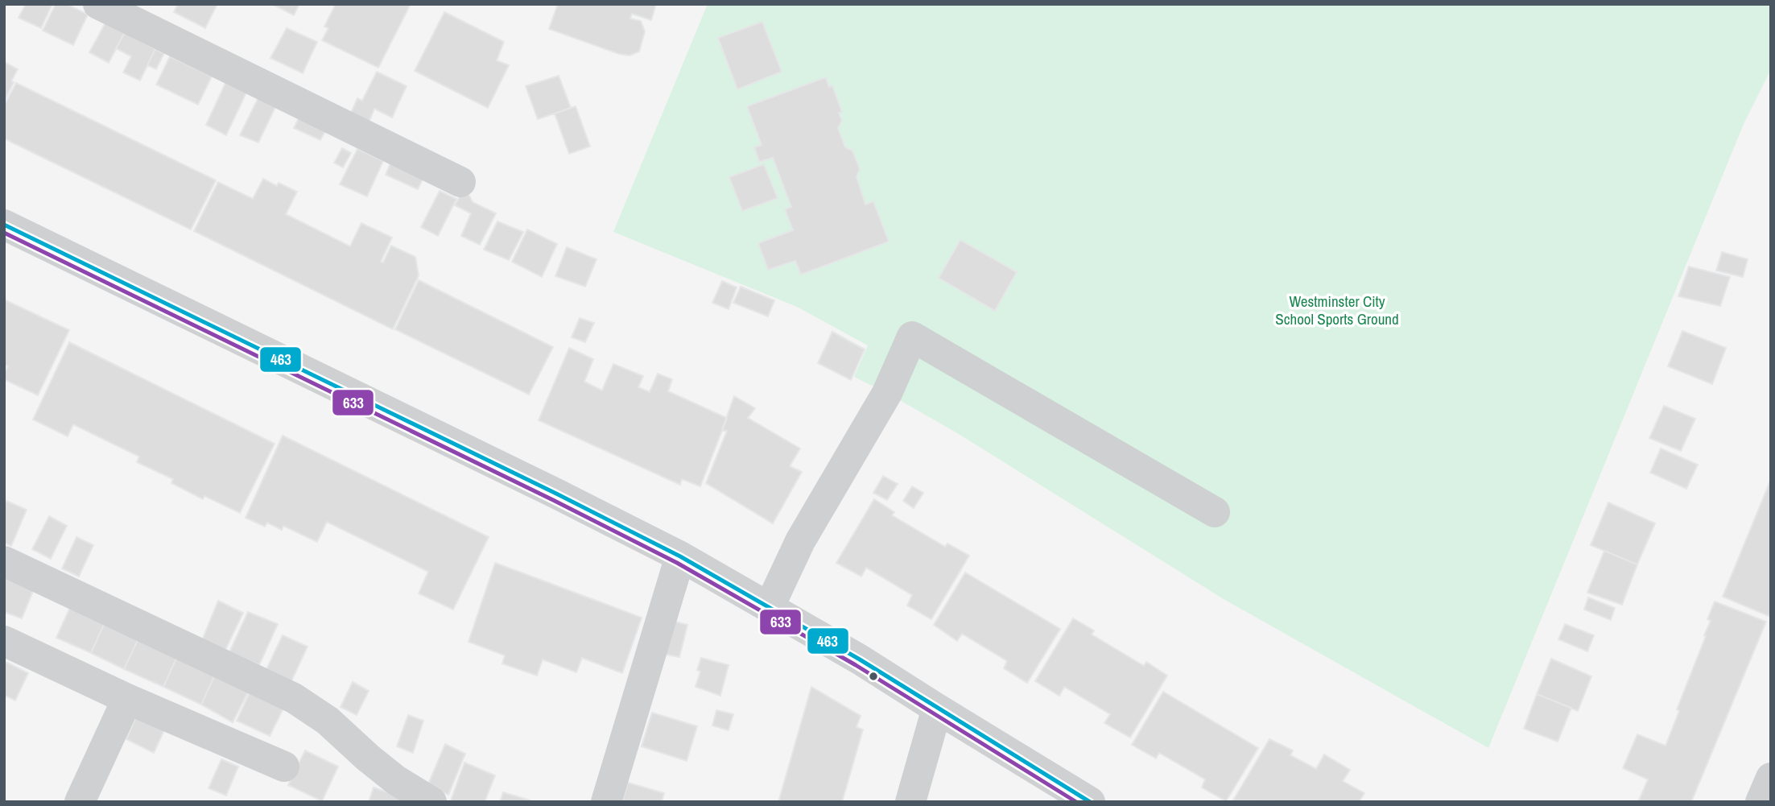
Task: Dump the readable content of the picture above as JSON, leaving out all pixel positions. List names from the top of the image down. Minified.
{"parks":["Westminster City School Sports Ground"],"lines":["transit line 463","transit line 633"]}
